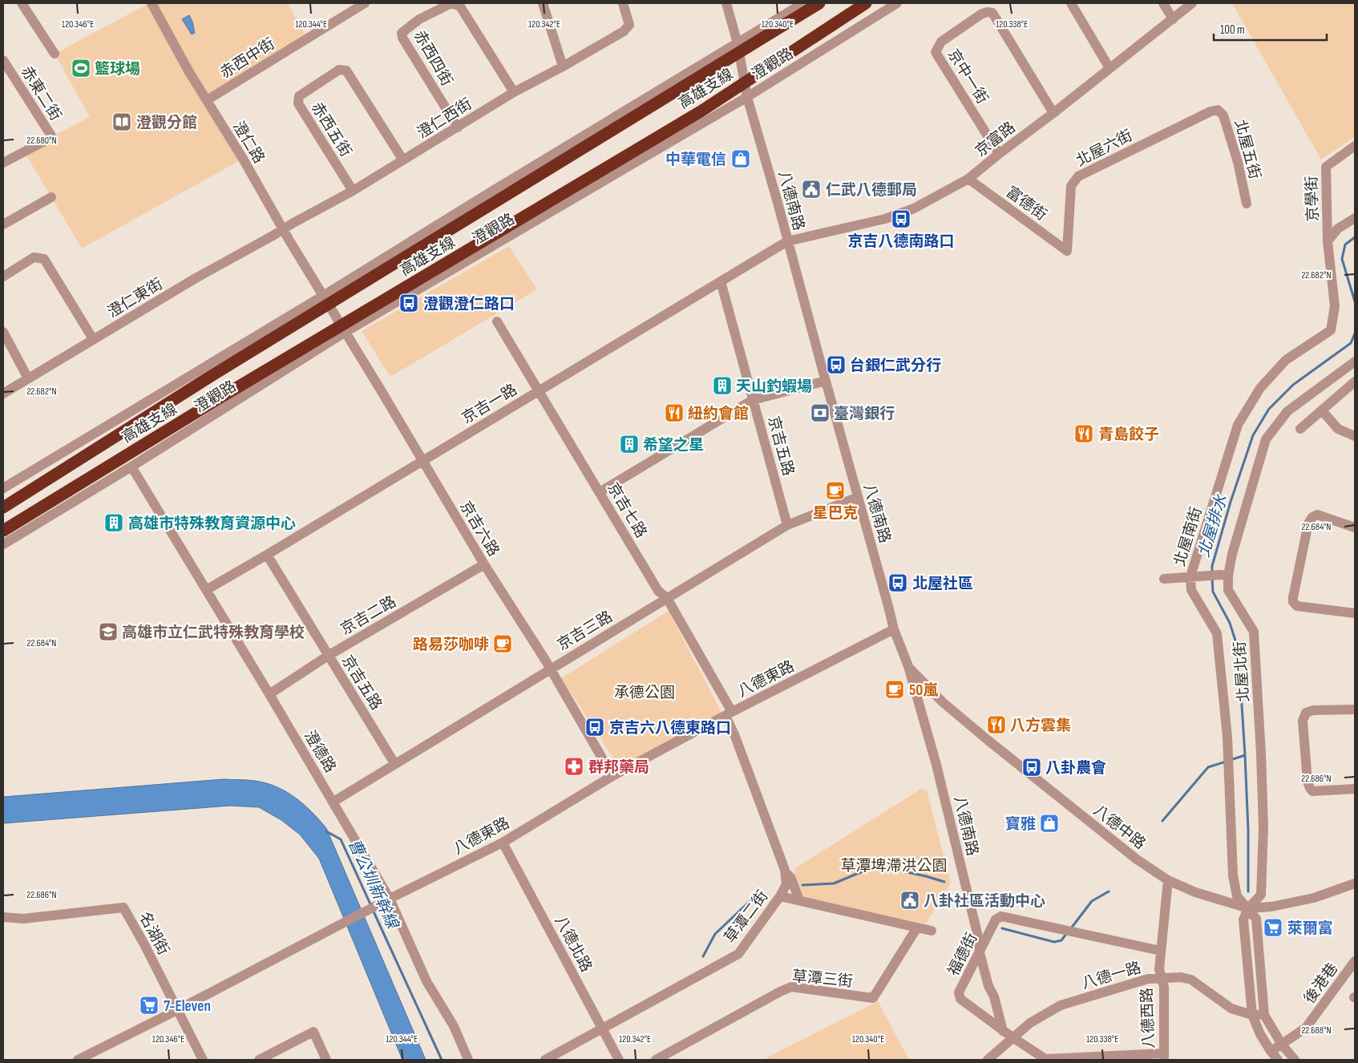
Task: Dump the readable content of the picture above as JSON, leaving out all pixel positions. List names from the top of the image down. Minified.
{"streets":{"highway":["高雄支線"],"street":["赤西中街","赤西四街","澄觀路","京中一街","赤東二街","澄仁西街","赤西五街","京富路","澄仁路","北屋六街","北屋五街","京學街","八德南路","富德街","澄仁東街","京吉一路","京吉五路","京吉七路","京吉六路","北屋南街","京吉二路","京吉三路","北屋北街","八德東路","澄德路","八德中路","草潭二街","名湖街","八德北路","福德街","八德一路","草潭三街","後港巷","八德西路"]},"crossings":[["赤西中街","澄仁路"],["赤西四街","澄仁西街"],["澄觀路","澄仁路"],["澄觀路","八德南路"],["澄觀路","京吉六路"],["澄觀路","澄德路"],["京中一街","京富路"],["澄仁西街","赤西五街"],["澄仁西街","澄仁路"],["澄仁西街","澄仁東街"],["京富路","八德南路"],["京富路","富德街"],["京富路","京吉一路"],["澄仁路","澄仁東街"],["澄仁路","京吉六路"],["北屋六街","北屋五街"],["北屋六街","富德街"],["京學街","北屋南街"],["八德南路","京吉一路"],["八德南路","京吉三路"],["八德南路","八德東路"],["八德南路","八德中路"],["八德南路","福德街"],["京吉一路","京吉五路"],["京吉一路","京吉七路"],["京吉一路","京吉六路"],["京吉一路","澄德路"],["京吉五路","京吉二路"],["京吉五路","京吉三路"],["京吉七路","京吉三路"],["京吉七路","八德東路"],["京吉七路","草潭二街"],["京吉六路","京吉二路"],["京吉六路","京吉三路"],["京吉六路","八德東路"],["北屋南街","北屋北街"],["北屋南街","八德中路"],["京吉二路","澄德路"],["京吉三路","澄德路"],["北屋北街","八德中路"],["八德東路","澄德路"],["八德東路","草潭二街"],["八德東路","名湖街"],["八德東路","八德北路"],["八德中路","八德西路"],["草潭二街","八德北路"],["福德街","八德一路"],["福德街","八德西路"],["八德一路","八德西路"]],"water":["北屋排水","曹公圳新幹線"],"parks":["承德公園","草潭埤滯洪公園"],"places":{"sports":["籃球場"],"library":["澄觀分館"],"shop":["中華電信","寶雅"],"public building":["仁武八德郵局","八卦社區活動中心"],"bus stop":["京吉八德南路口","澄觀澄仁路口","台銀仁武分行","北屋社區","京吉六八德東路口","八卦農會"],"building":["天山釣蝦場","希望之星","高雄市特殊教育資源中心"],"restaurant":["紐約會館","青島餃子","八方雲集"],"bank":["臺灣銀行"],"cafe":["星巴克","路易莎咖啡","50嵐"],"school or university":["高雄市立仁武特殊教育學校"],"pharmacy":["群邦藥局"],"supermarket":["萊爾富","7-Eleven"]},"scale_bar":"100 m","coordinates":["120.346°E","120.344°E","120.342°E","120.340°E","120.338°E","22.680°N","22.682°N","22.684°N","22.686°N","22.688°N"]}
